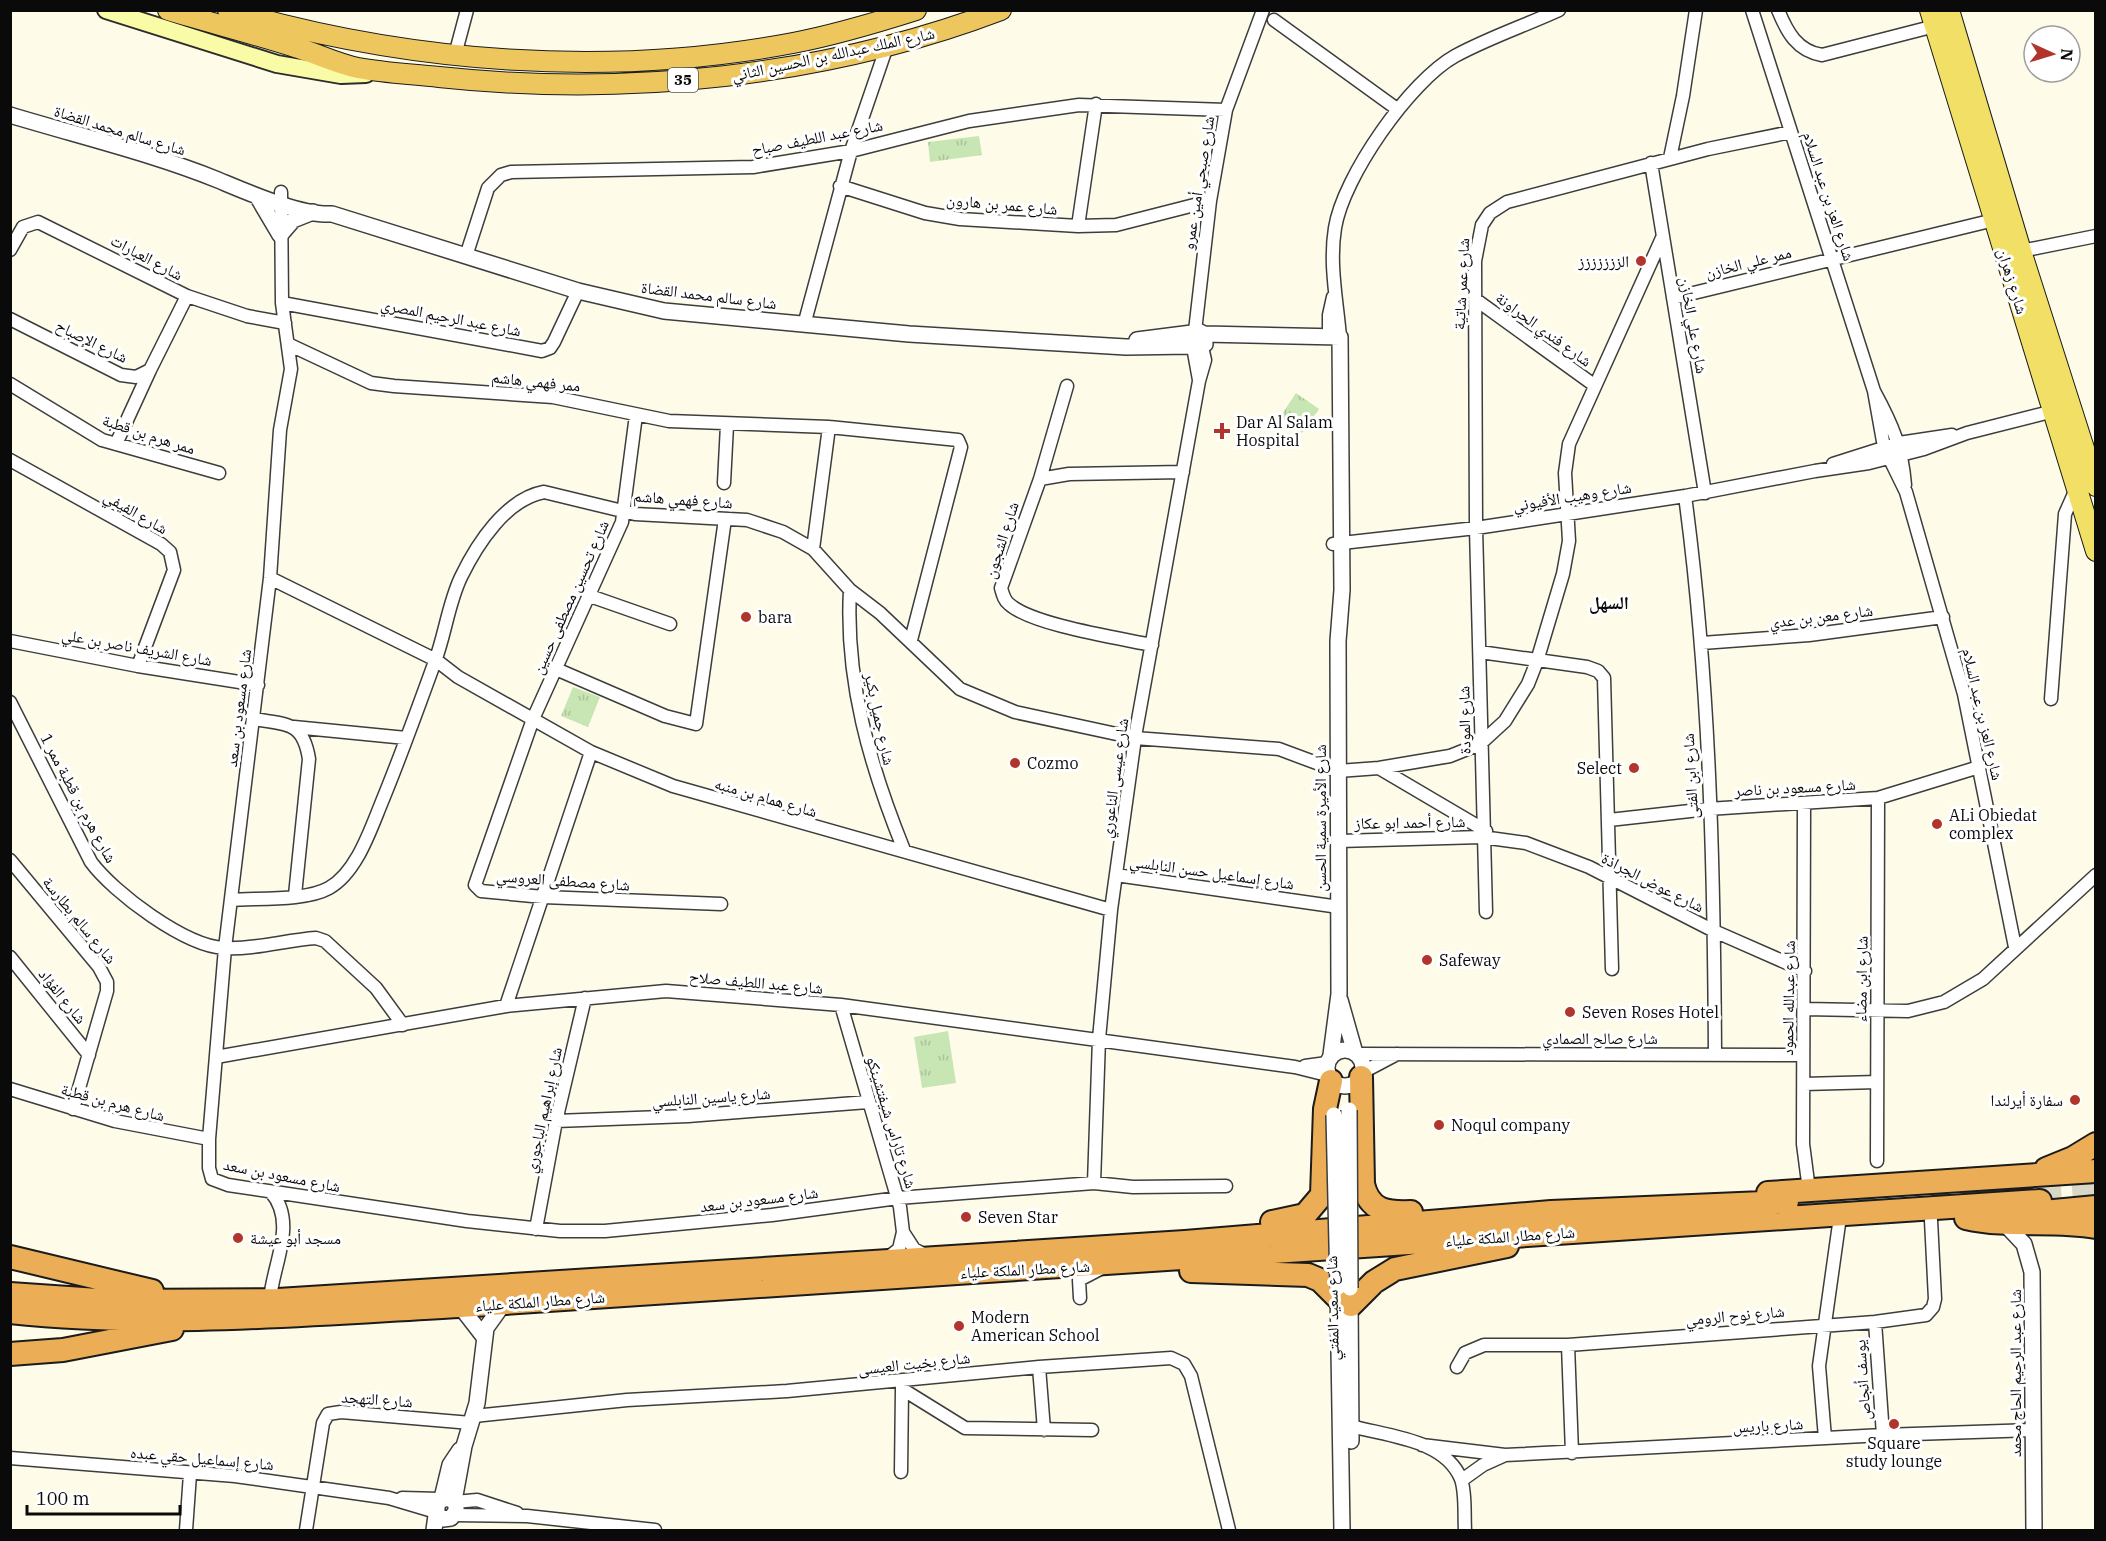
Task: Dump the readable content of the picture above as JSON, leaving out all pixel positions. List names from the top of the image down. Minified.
{"streets":{"highway":["شارع الملك عبدالله بن الحسين الثاني","35","شارع مطار الملكة علياء"],"main road":["شارع زهران"],"street":["شارع سالم محمد القضاة","شارع عبد اللطيف صباح","شارع صبحي أمين عمرو","شارع العز بن عبد السلام","شارع عمر بن هارون","شارع العبارات","ممر علي الخازن","شارع عمر شاتية","شارع عبد الرحيم المصري","شارع علي الخازن","شارع فندي الحراونة","شارع الإصباح","ممر فهمي هاشم","ممر هرم بن قطبة","شارع وهيب الأفيوني","شارع فهمي هاشم","شارع الفيفي","شارع الشجون","شارع تحسين مصطفى حسين","شارع معن بن عدي","شارع الشريف ناصر بن علي","شارع مسعود بن سعد","شارع جميل بكير","شارع المودة","شارع ابن الفتى","شارع عيسى الناعوري","شارع مسعود بن ناصر","شارع همام بن منبه","شارع هرم بن قطبة ممر 1","شارع الأميرة سمية الحسن","شارع أحمد ابو عكاز","شارع إسماعيل حسن النابلسي","شارع مصطفى العروسي","شارع عوض الجراذة","شارع سالم بطارسة","شارع ابن مضاء","شارع عبد اللطيف صلاح","شارع الفؤاد","شارع عبدالله الحمود","شارع صالح الصمادي","شارع ياسين النابلسي","شارع هرم بن قطبة","شارع إبراهيم الباجوري","شارع تاراس شيفتشينكو","شارع سعيد المفتي","شارع نوح الرومي","شارع بخيت العيسى","شارع عبد الرحيم الحاج محمد","يوسف أنجاص","شارع التهجد","شارع باريس","شارع إسماعيل حقي عبده"]},"crossings":[["شارع سالم محمد القضاة","شارع عبد اللطيف صباح"],["شارع سالم محمد القضاة","شارع صبحي أمين عمرو"],["شارع سالم محمد القضاة","شارع عبد الرحيم المصري"],["شارع سالم محمد القضاة","شارع مسعود بن سعد"],["شارع سالم محمد القضاة","شارع عيسى الناعوري"],["شارع سالم محمد القضاة","شارع الأميرة سمية الحسن"],["شارع عبد اللطيف صباح","شارع صبحي أمين عمرو"],["شارع عبد اللطيف صباح","شارع عمر بن هارون"],["شارع صبحي أمين عمرو","شارع عيسى الناعوري"],["شارع العز بن عبد السلام","ممر علي الخازن"],["شارع العز بن عبد السلام","شارع عمر شاتية"],["شارع العز بن عبد السلام","شارع وهيب الأفيوني"],["شارع العز بن عبد السلام","شارع معن بن عدي"],["شارع العز بن عبد السلام","شارع مسعود بن ناصر"],["شارع العبارات","شارع مسعود بن سعد"],["ممر علي الخازن","شارع زهران"],["ممر علي الخازن","شارع علي الخازن"],["شارع زهران","شارع وهيب الأفيوني"],["شارع عمر شاتية","شارع علي الخازن"],["شارع عمر شاتية","شارع فندي الحراونة"],["شارع عمر شاتية","شارع وهيب الأفيوني"],["شارع عمر شاتية","شارع المودة"],["شارع عبد الرحيم المصري","شارع مسعود بن سعد"],["شارع علي الخازن","شارع وهيب الأفيوني"],["ممر فهمي هاشم","شارع فهمي هاشم"],["ممر فهمي هاشم","شارع تحسين مصطفى حسين"],["ممر فهمي هاشم","شارع مسعود بن سعد"],["شارع وهيب الأفيوني","شارع المودة"],["شارع وهيب الأفيوني","شارع ابن الفتى"],["شارع وهيب الأفيوني","شارع الأميرة سمية الحسن"],["شارع فهمي هاشم","شارع تحسين مصطفى حسين"],["شارع فهمي هاشم","شارع مسعود بن سعد"],["شارع فهمي هاشم","شارع جميل بكير"],["شارع فهمي هاشم","شارع عيسى الناعوري"],["شارع فهمي هاشم","شارع همام بن منبه"],["شارع فهمي هاشم","شارع الأميرة سمية الحسن"],["شارع الفيفي","شارع الشريف ناصر بن علي"],["شارع الشجون","شارع عيسى الناعوري"],["شارع تحسين مصطفى حسين","شارع همام بن منبه"],["شارع تحسين مصطفى حسين","شارع مصطفى العروسي"],["شارع معن بن عدي","شارع ابن الفتى"],["شارع الشريف ناصر بن علي","شارع مسعود بن سعد"],["شارع مسعود بن سعد","شارع عيسى الناعوري"],["شارع مسعود بن سعد","شارع همام بن منبه"],["شارع مسعود بن سعد","شارع هرم بن قطبة ممر 1"],["شارع مسعود بن سعد","شارع عبد اللطيف صلاح"],["شارع مسعود بن سعد","شارع هرم بن قطبة"],["شارع مسعود بن سعد","شارع إبراهيم الباجوري"],["شارع مسعود بن سعد","شارع تاراس شيفتشينكو"],["شارع جميل بكير","شارع همام بن منبه"],["شارع المودة","شارع أحمد ابو عكاز"],["شارع المودة","شارع عوض الجراذة"],["شارع ابن الفتى","شارع مسعود بن ناصر"],["شارع ابن الفتى","شارع عوض الجراذة"],["شارع ابن الفتى","شارع صالح الصمادي"],["شارع عيسى الناعوري","شارع همام بن منبه"],["شارع عيسى الناعوري","شارع إسماعيل حسن النابلسي"],["شارع عيسى الناعوري","شارع عبد اللطيف صلاح"],["شارع مسعود بن ناصر","شارع ابن مضاء"],["شارع مسعود بن ناصر","شارع عبدالله الحمود"],["شارع همام بن منبه","شارع مصطفى العروسي"],["شارع هرم بن قطبة ممر 1","شارع عبد اللطيف صلاح"],["شارع الأميرة سمية الحسن","شارع أحمد ابو عكاز"],["شارع الأميرة سمية الحسن","شارع إسماعيل حسن النابلسي"],["شارع الأميرة سمية الحسن","شارع عبد اللطيف صلاح"],["شارع الأميرة سمية الحسن","شارع صالح الصمادي"],["شارع الأميرة سمية الحسن","شارع سعيد المفتي"],["شارع أحمد ابو عكاز","شارع عوض الجراذة"],["شارع عوض الجراذة","شارع عبدالله الحمود"],["شارع سالم بطارسة","شارع الفؤاد"],["شارع سالم بطارسة","شارع هرم بن قطبة"],["شارع عبد اللطيف صلاح","شارع صالح الصمادي"],["شارع عبد اللطيف صلاح","شارع إبراهيم الباجوري"],["شارع عبد اللطيف صلاح","شارع تاراس شيفتشينكو"],["شارع عبد اللطيف صلاح","شارع سعيد المفتي"],["شارع عبدالله الحمود","شارع صالح الصمادي"],["شارع صالح الصمادي","شارع سعيد المفتي"],["شارع ياسين النابلسي","شارع إبراهيم الباجوري"],["شارع ياسين النابلسي","شارع تاراس شيفتشينكو"],["شارع تاراس شيفتشينكو","شارع مطار الملكة علياء"],["شارع نوح الرومي","يوسف أنجاص"],["شارع بخيت العيسى","شارع التهجد"],["شارع عبد الرحيم الحاج محمد","شارع باريس"],["يوسف أنجاص","شارع باريس"],["شارع التهجد","شارع إسماعيل حقي عبده"]],"districts":["السهل"],"places":{"other":["الززززززز","bara","Cozmo","Select","ALi Obiedat complex","Safeway","Seven Roses Hotel","سفارة أيرلندا","Noqul company","Seven Star","مسجد أبو عيشة","Modern American School","Square study lounge"],"health":["Dar Al Salam Hospital"]},"scale_bar":"100 m","north":"right"}
